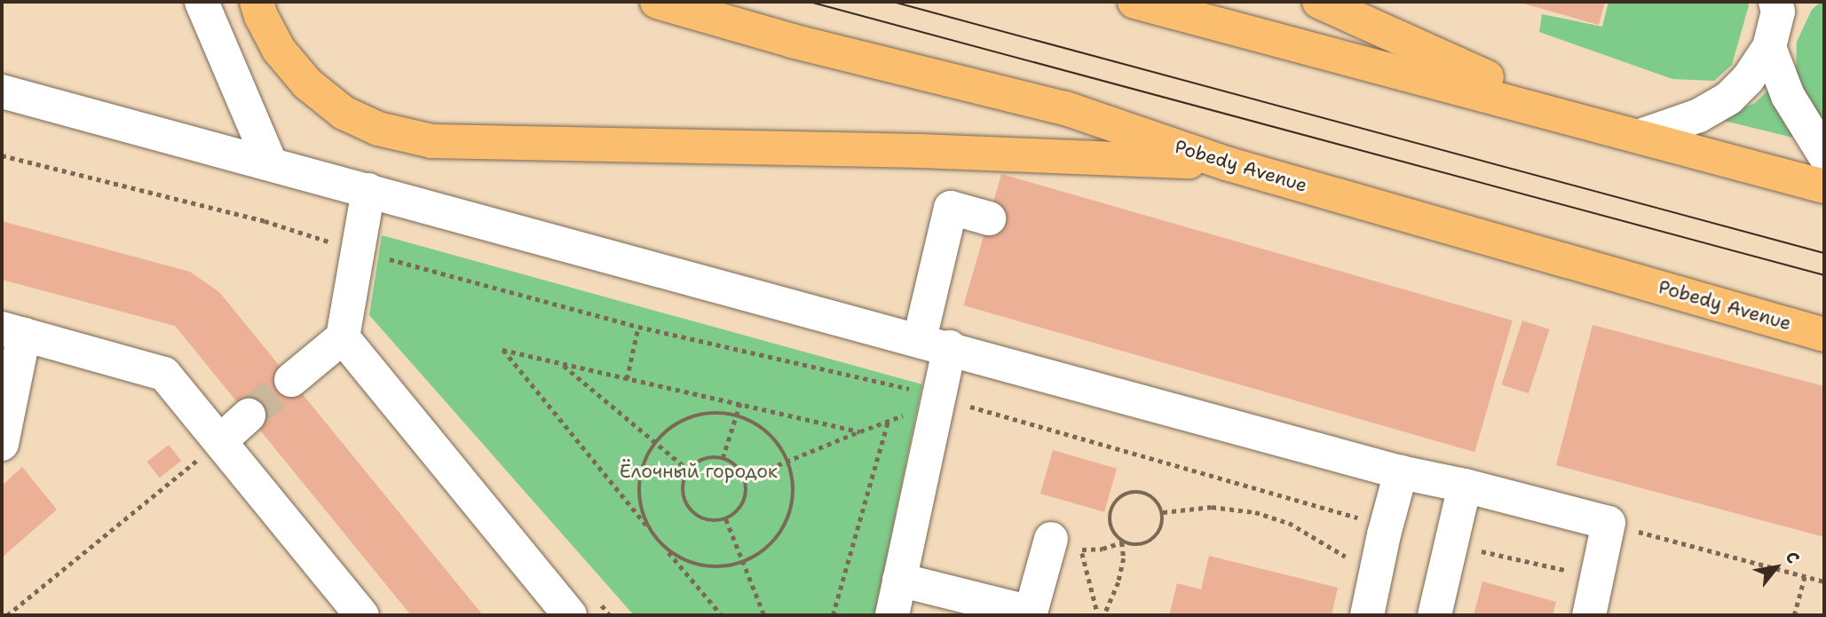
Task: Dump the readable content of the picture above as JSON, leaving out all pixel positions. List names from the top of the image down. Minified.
{"streets":{"main road":["Pobedy Avenue"]},"parks":["Ёлочный городок"],"north":"top right"}
